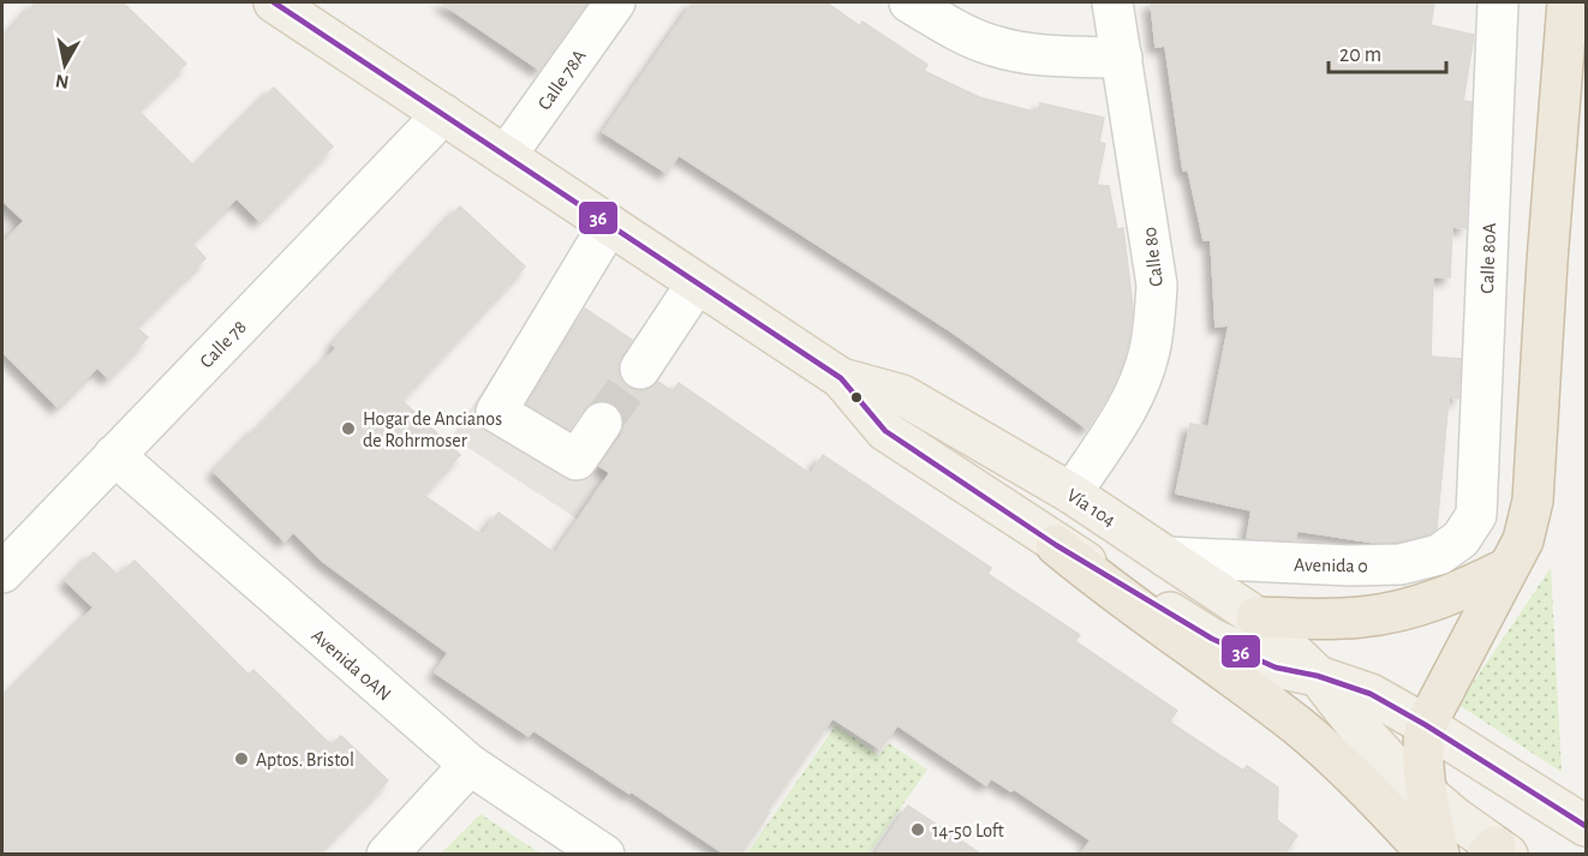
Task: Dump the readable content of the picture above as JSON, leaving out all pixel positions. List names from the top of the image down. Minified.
{"streets":{"main road":["Vía 104"],"street":["Calle 78A","Calle 80","Calle 80A","Calle 78","Avenida 0","Avenida 0AN"]},"crossings":[["Calle 78A","Vía 104"],["Calle 80","Vía 104"],["Calle 80A","Avenida 0"],["Calle 78","Vía 104"],["Calle 78","Avenida 0AN"],["Vía 104","Avenida 0"]],"places":["Hogar de Ancianos de Rohrmoser","Aptos. Bristol","14-50 Loft"],"lines":["transit line 36"],"scale_bar":"20 m","north":"bottom"}
